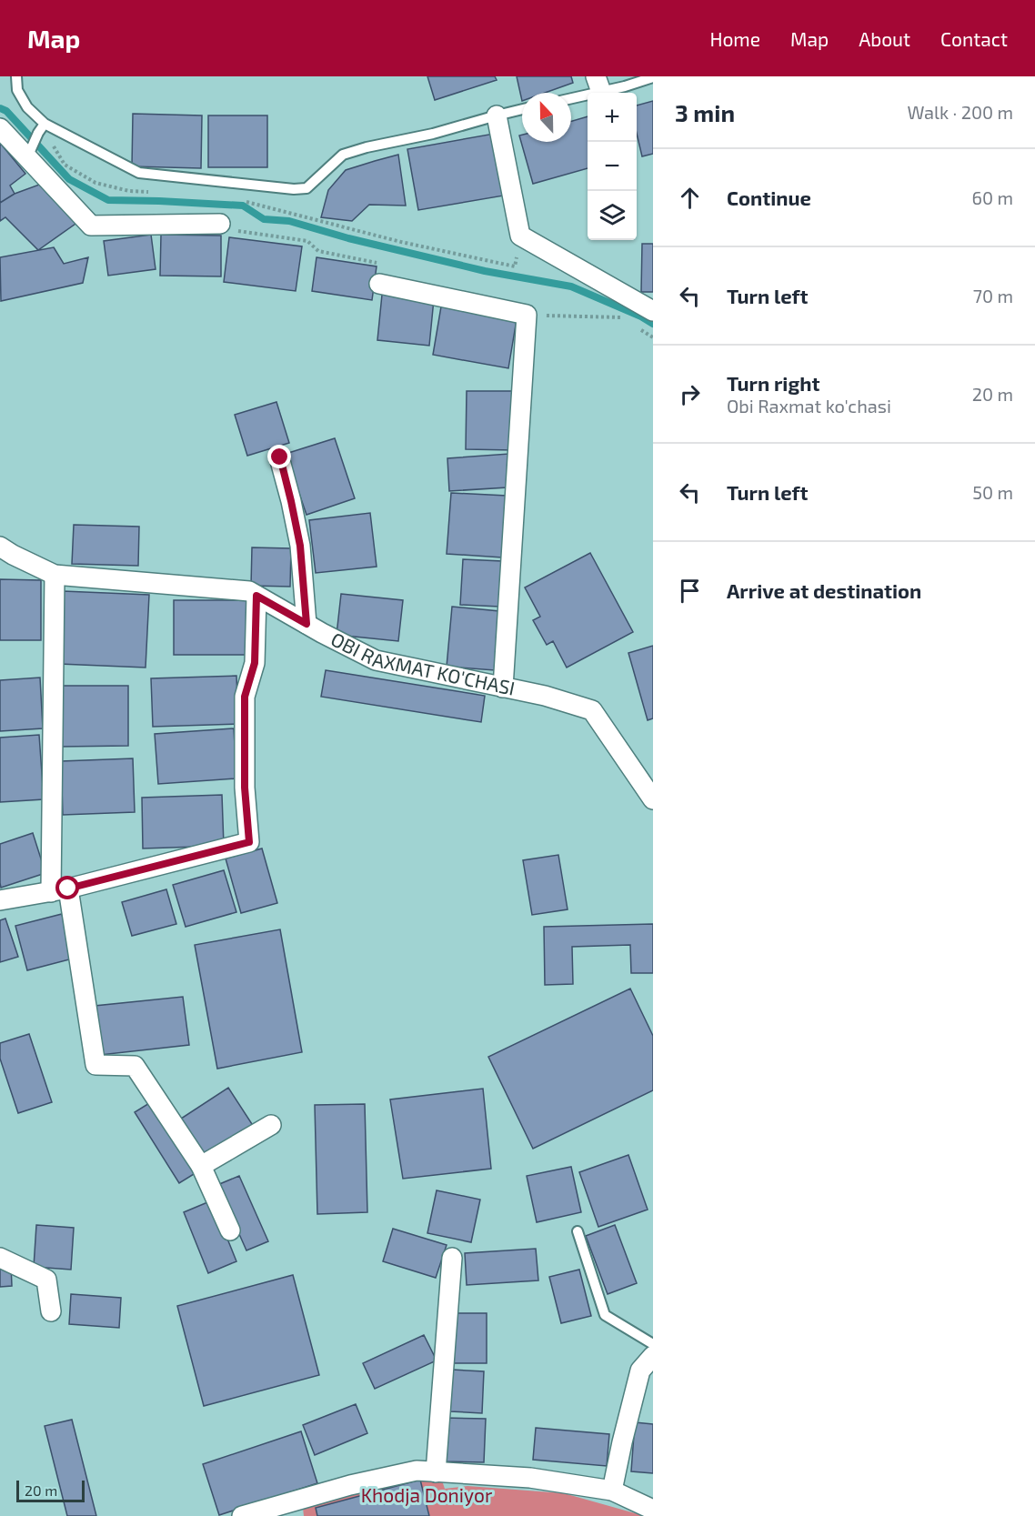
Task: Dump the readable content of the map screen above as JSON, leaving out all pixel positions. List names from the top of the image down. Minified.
{"streets":{"street":["OBI RAXMAT KO'CHASI"]},"parks":["Khodja Doniyor"],"scale_bar":"20 m","north":"top","page":{"header":"Map","nav":["Home","Map","About","Contact"],"heading":["3 min","Walk · 200 m"],"map_buttons":["+","−"],"list":[["Continue","60 m"],["Turn left","70 m"],["Turn right","Obi Raxmat ko'chasi","20 m"],["Turn left","50 m"],"Arrive at destination"],"scale":"20 m"}}
